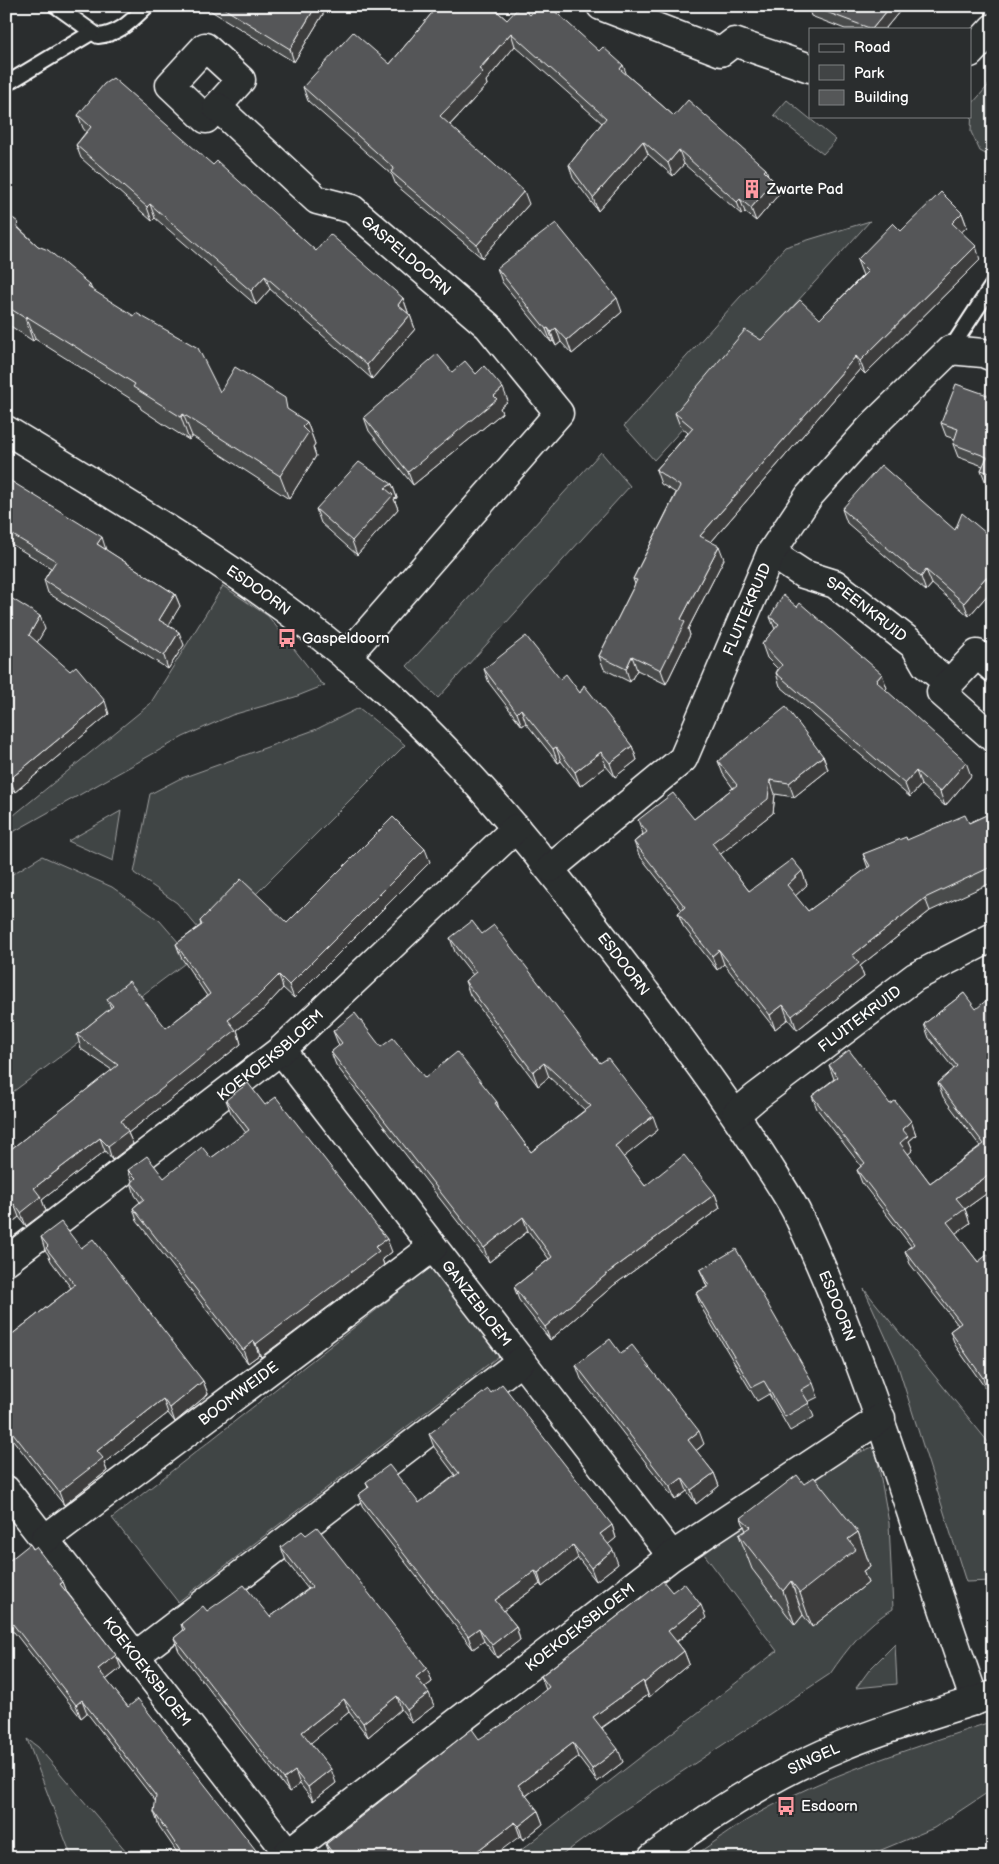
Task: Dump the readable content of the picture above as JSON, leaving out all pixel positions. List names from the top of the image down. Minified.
{"streets":{"street":["GASPELDOORN","ESDOORN","FLUITEKRUID","SPEENKRUID","KOEKOEKSBLOEM","GANZEBLOEM","BOOMWEIDE","SINGEL"]},"crossings":[["GASPELDOORN","ESDOORN"],["ESDOORN","FLUITEKRUID"],["ESDOORN","KOEKOEKSBLOEM"],["ESDOORN","SINGEL"],["FLUITEKRUID","SPEENKRUID"],["KOEKOEKSBLOEM","GANZEBLOEM"],["KOEKOEKSBLOEM","BOOMWEIDE"],["GANZEBLOEM","BOOMWEIDE"]],"places":{"building":["Zwarte Pad"],"bus stop":["Gaspeldoorn","Esdoorn"]},"legend":["Road","Park","Building"]}
